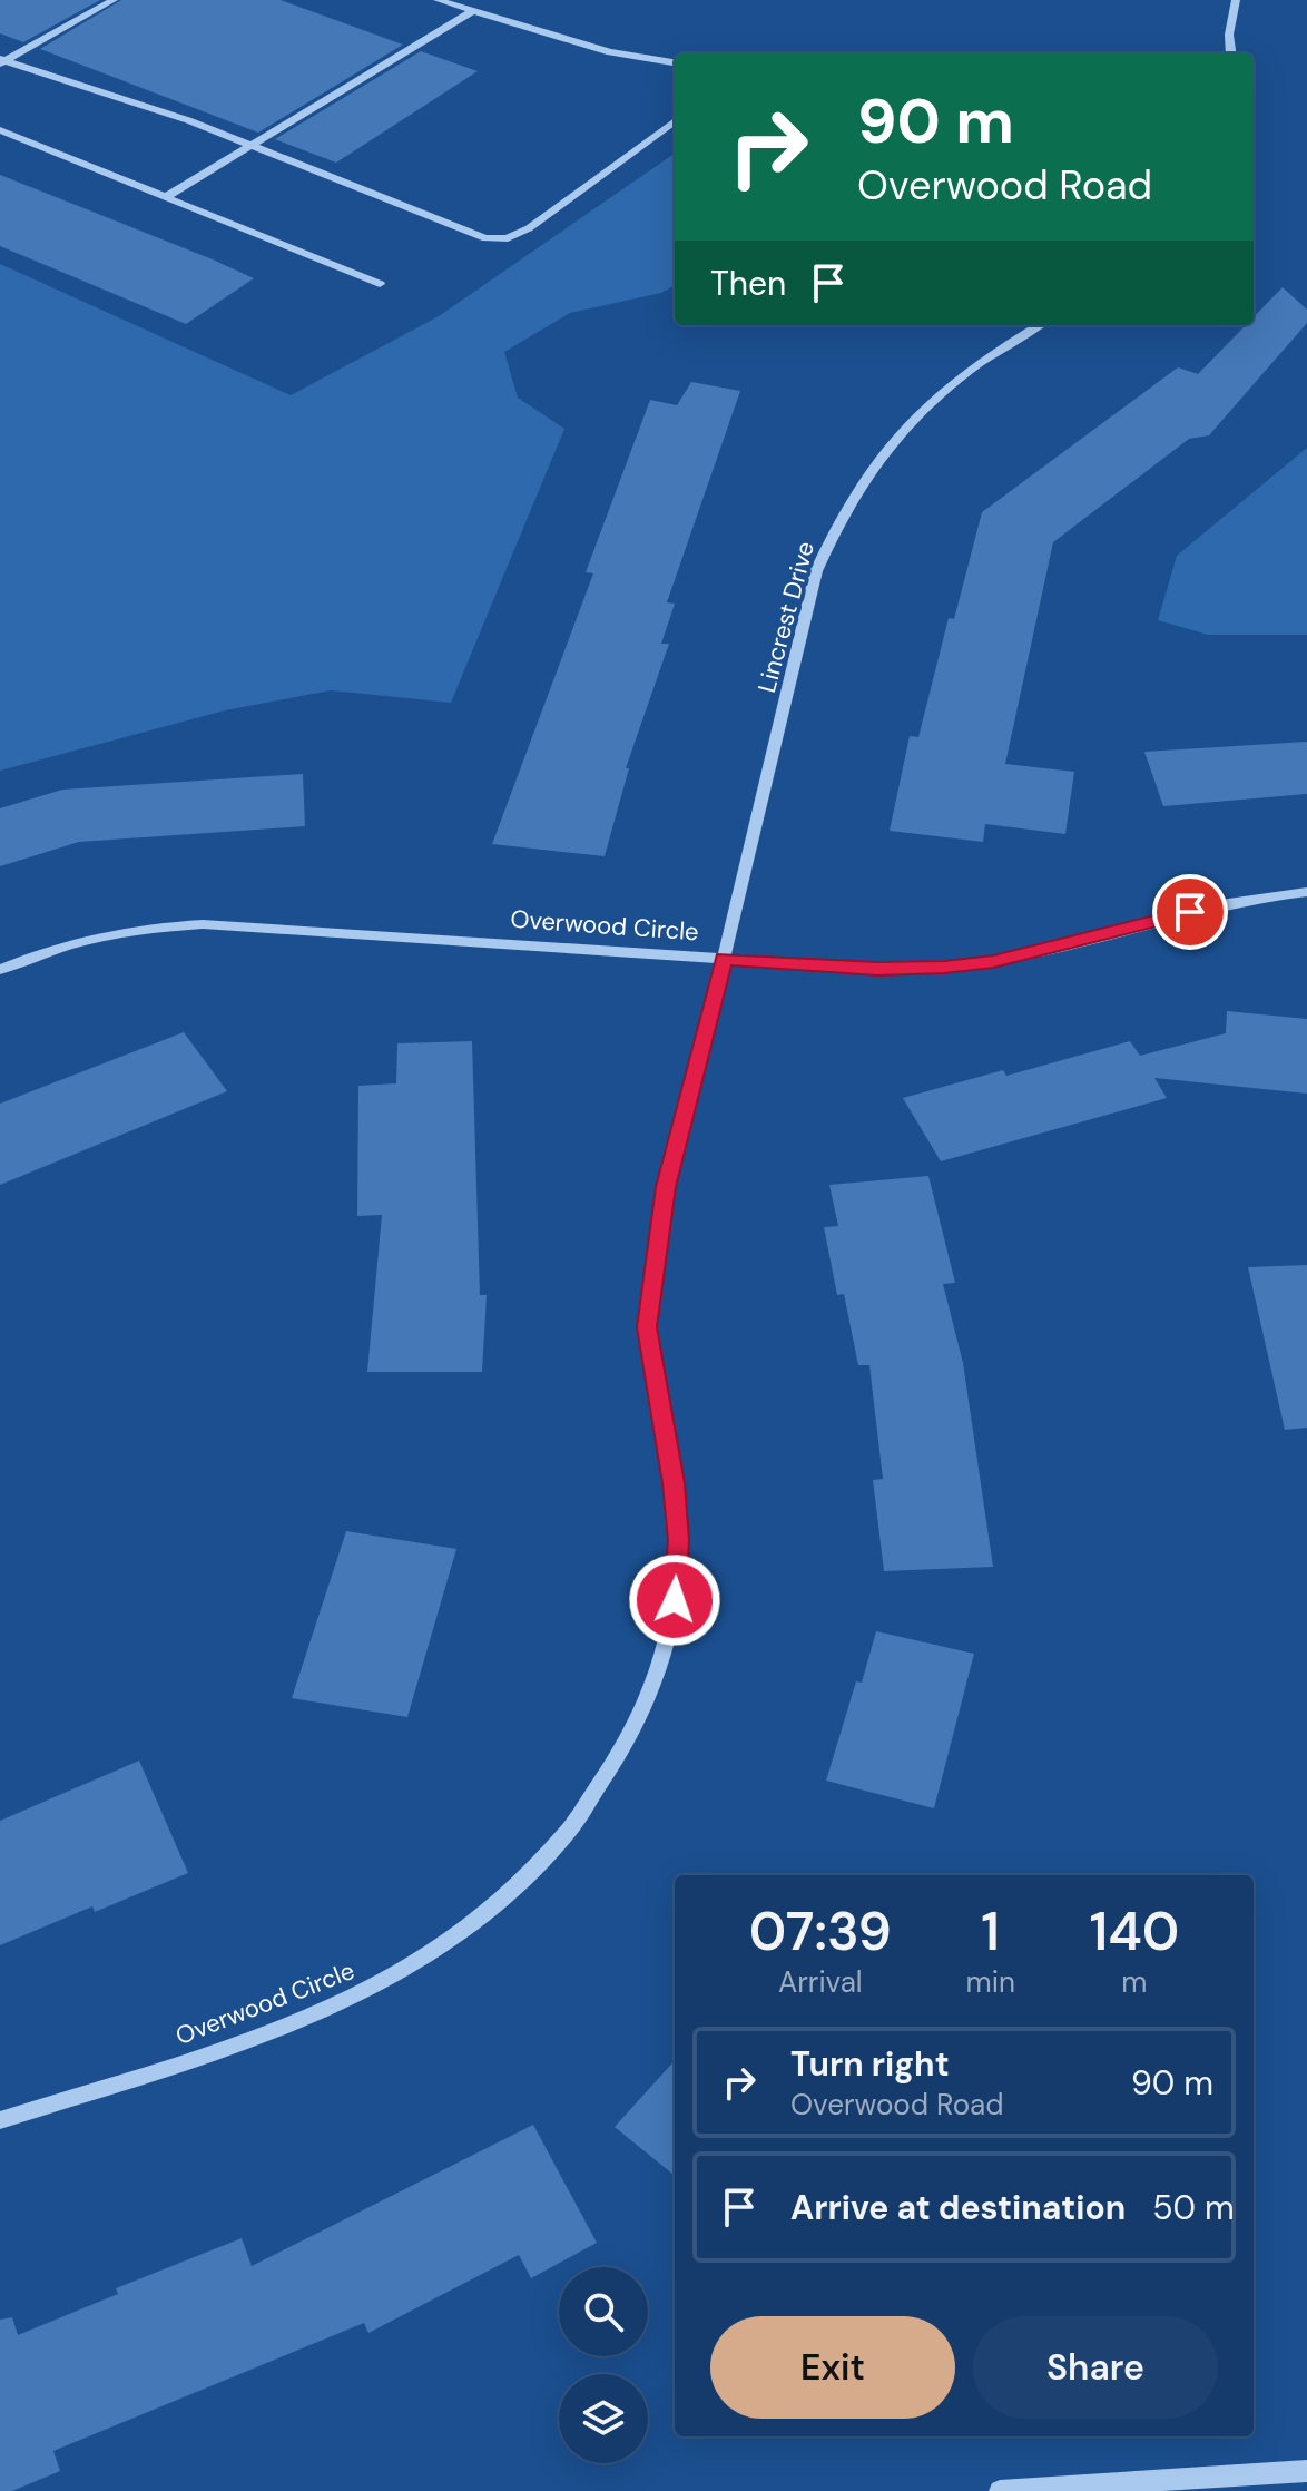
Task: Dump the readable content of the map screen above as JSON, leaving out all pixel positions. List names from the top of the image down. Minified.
{"streets":{"street":["Lincrest Drive","Overwood Circle"]},"crossings":[["Lincrest Drive","Overwood Circle"]],"page":{"turn":["90 m","Overwood Road"],"then":"Then","eta":["07:39","Arrival","1","min","140","m"],"list":[{"name":"Turn right","note":"Overwood Road","value":"90 m"},{"name":"Arrive at destination","value":"50 m"}],"buttons":["Exit","Share"]}}
